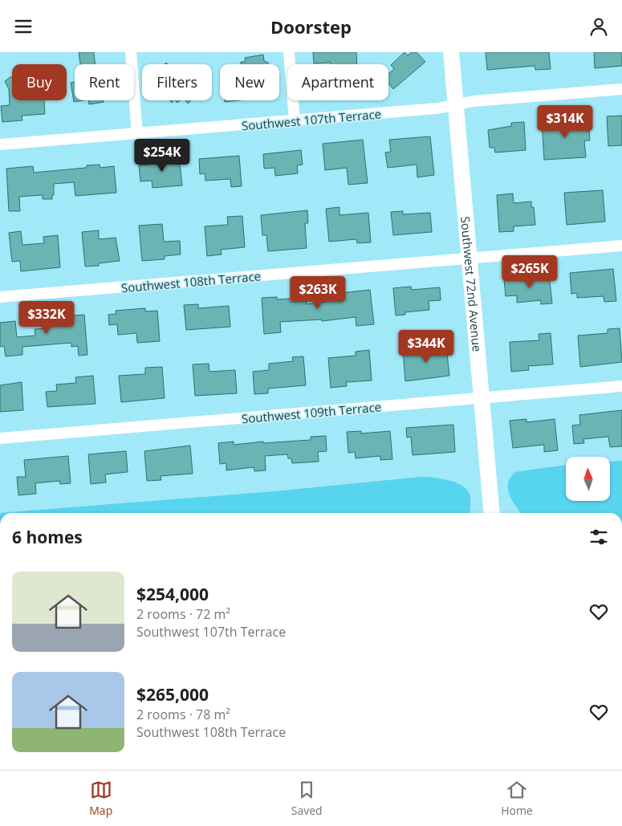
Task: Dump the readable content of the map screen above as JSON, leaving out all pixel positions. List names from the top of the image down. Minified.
{"streets":{"street":["Southwest 107th Terrace","Southwest 108th Terrace","Southwest 72nd Avenue","Southwest 109th Terrace"]},"crossings":[["Southwest 107th Terrace","Southwest 72nd Avenue"],["Southwest 108th Terrace","Southwest 72nd Avenue"],["Southwest 72nd Avenue","Southwest 109th Terrace"]],"north":"top","page":{"header":"Doorstep","chip":["Buy","Rent","Filters","New","Apartment"],"price":["$314K","$254K","$265K","$263K","$332K","$344K"],"heading":"6 homes","list":[{"name":"$254,000","note":"2 rooms · 72 m² · Southwest 107th Terrace"},{"name":"$265,000","note":"2 rooms · 78 m² · Southwest 108th Terrace"}],"tabs":["Map","Saved","Home"]}}
